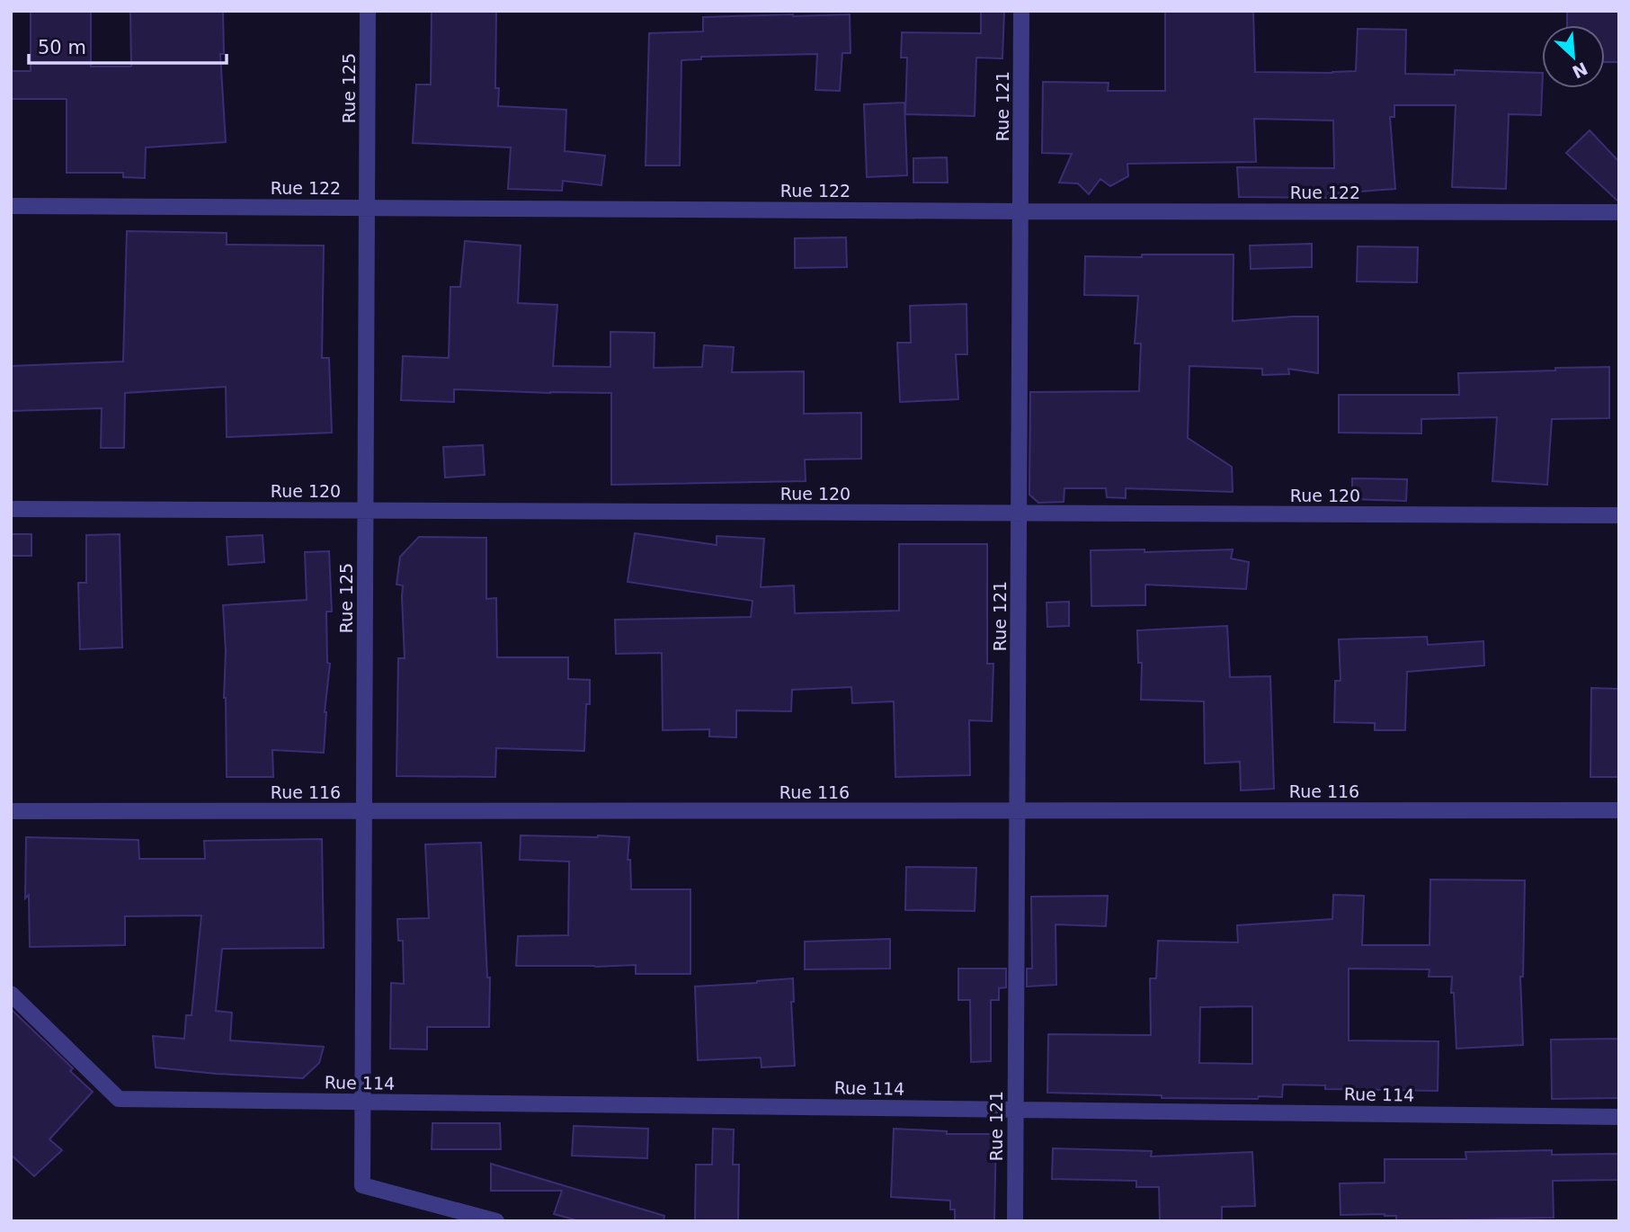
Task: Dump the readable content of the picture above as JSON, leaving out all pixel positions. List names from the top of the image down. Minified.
{"streets":{"street":["Rue 125","Rue 121","Rue 122","Rue 120","Rue 116","Rue 114"]},"crossings":[["Rue 125","Rue 122"],["Rue 125","Rue 120"],["Rue 125","Rue 116"],["Rue 125","Rue 114"],["Rue 121","Rue 122"],["Rue 121","Rue 120"],["Rue 121","Rue 116"],["Rue 121","Rue 114"]],"scale_bar":"50 m","north":"bottom right"}
